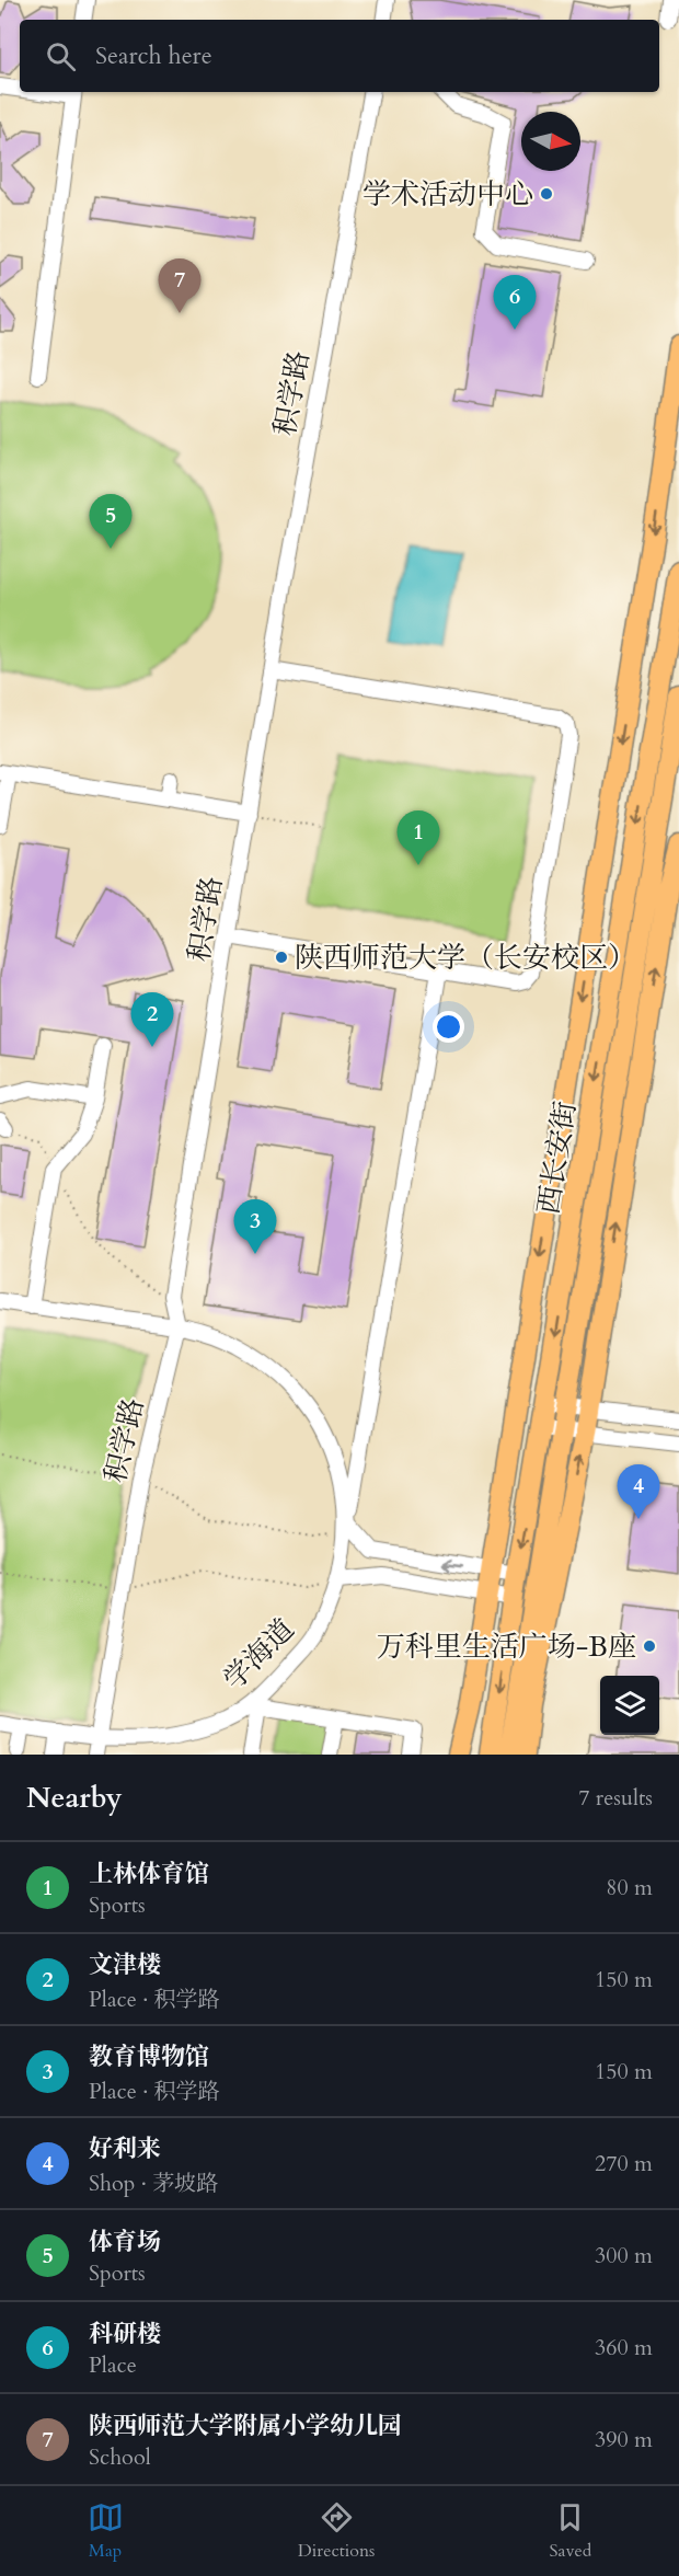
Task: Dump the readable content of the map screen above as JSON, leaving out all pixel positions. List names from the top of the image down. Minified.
{"streets":{"main road":["西长安街"],"street":["积学路","学海道"]},"crossings":[["积学路","学海道"]],"places":["学术活动中心","陕西师范大学（长安校区）","万科里生活广场-B座"],"north":"right","page":{"search":"Search here","pins":["7","6","5","1","2","3","4"],"heading":["Nearby","7 results"],"list":[{"mark":"1","name":"上林体育馆","note":"Sports","value":"80 m"},{"mark":"2","name":"文津楼","note":"Place · 积学路","value":"150 m"},{"mark":"3","name":"教育博物馆","note":"Place · 积学路","value":"150 m"},{"mark":"4","name":"好利来","note":"Shop · 茅坡路","value":"270 m"},{"mark":"5","name":"体育场","note":"Sports","value":"300 m"},{"mark":"6","name":"科研楼","note":"Place","value":"360 m"},{"mark":"7","name":"陕西师范大学附属小学幼儿园","note":"School","value":"390 m"}],"nav":["Map","Directions","Saved"]}}
